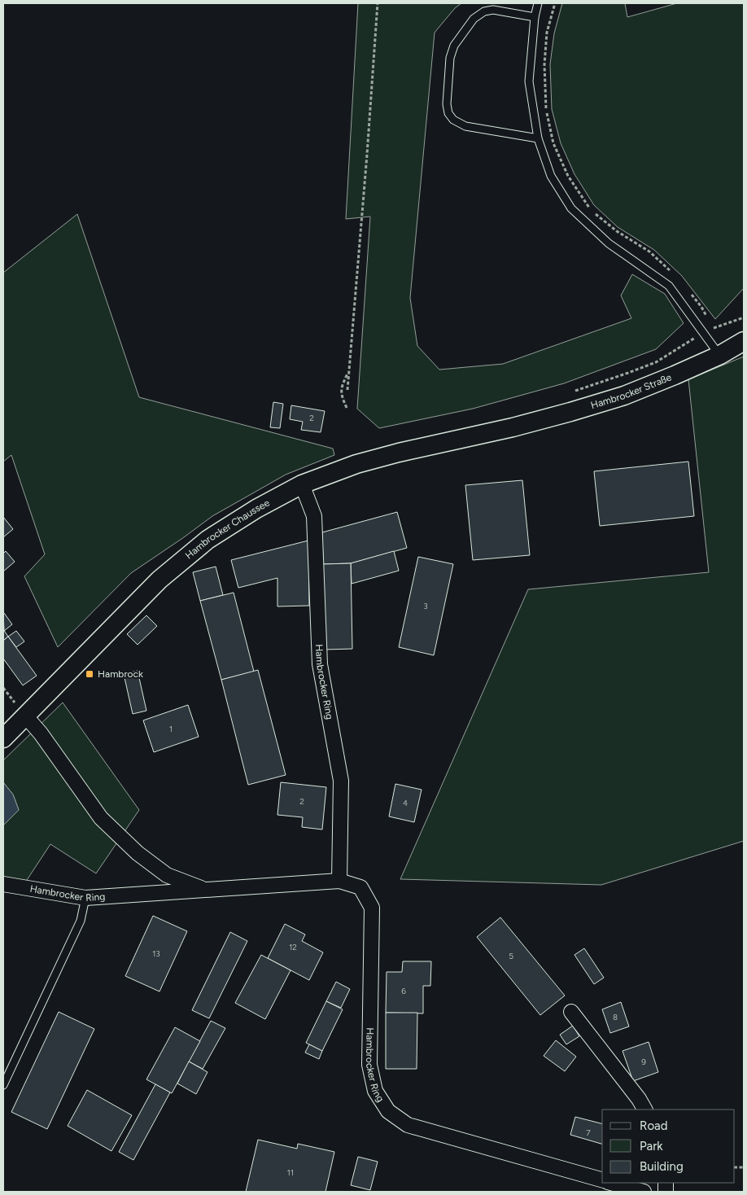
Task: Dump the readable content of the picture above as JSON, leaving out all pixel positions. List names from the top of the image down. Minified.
{"streets":{"street":["Hambrocker Straße","Hambrocker Chaussee","Hambrocker Ring"]},"crossings":[["Hambrocker Straße","Hambrocker Chaussee"],["Hambrocker Chaussee","Hambrocker Ring"]],"places":{"transit":["Hambrock"]},"house_numbers":["2","3","1","2","4","12","13","5","6","8","9","7","11"],"legend":["Road","Park","Building"]}
